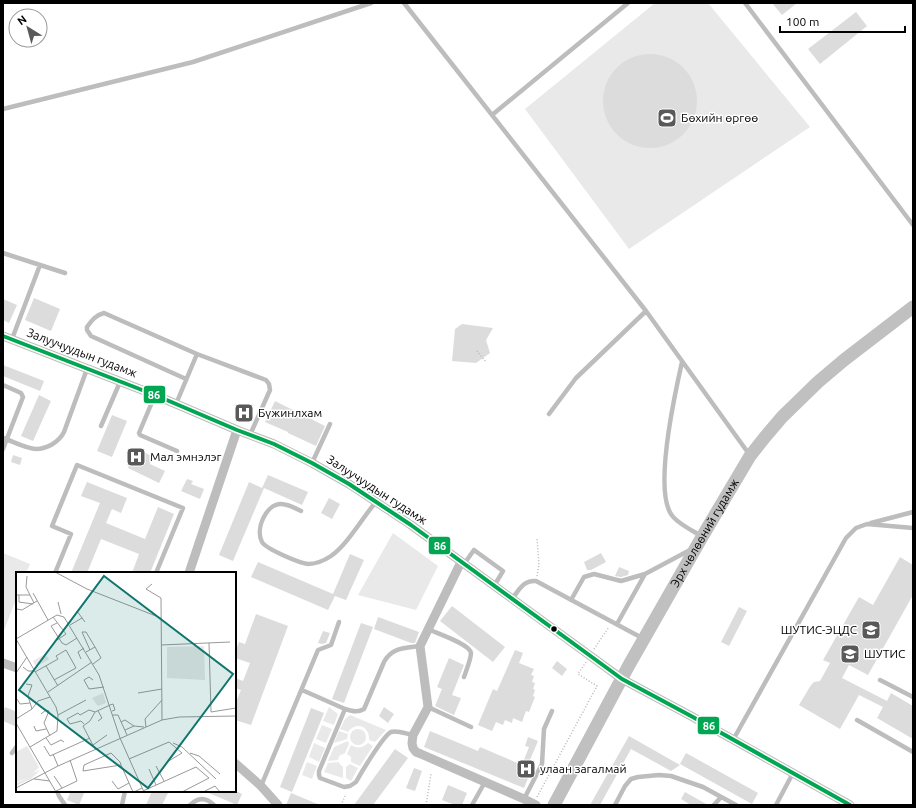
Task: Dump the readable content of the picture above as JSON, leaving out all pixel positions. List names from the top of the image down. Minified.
{"streets":{"main road":["Эрх чөлөөний гудамж"],"street":["Залуучуудын гудамж"]},"crossings":[["Залуучуудын гудамж","Эрх чөлөөний гудамж"]],"places":{"sports":["Бөхийн өргөө"],"hospital":["Бүжинлхам","Мал эмнэлэг","улаан загалмай"],"school or university":["ШУТИС-ЭЦДС","ШУТИС"]},"lines":["transit line 86"],"scale_bar":"100 m","north":"top left"}
